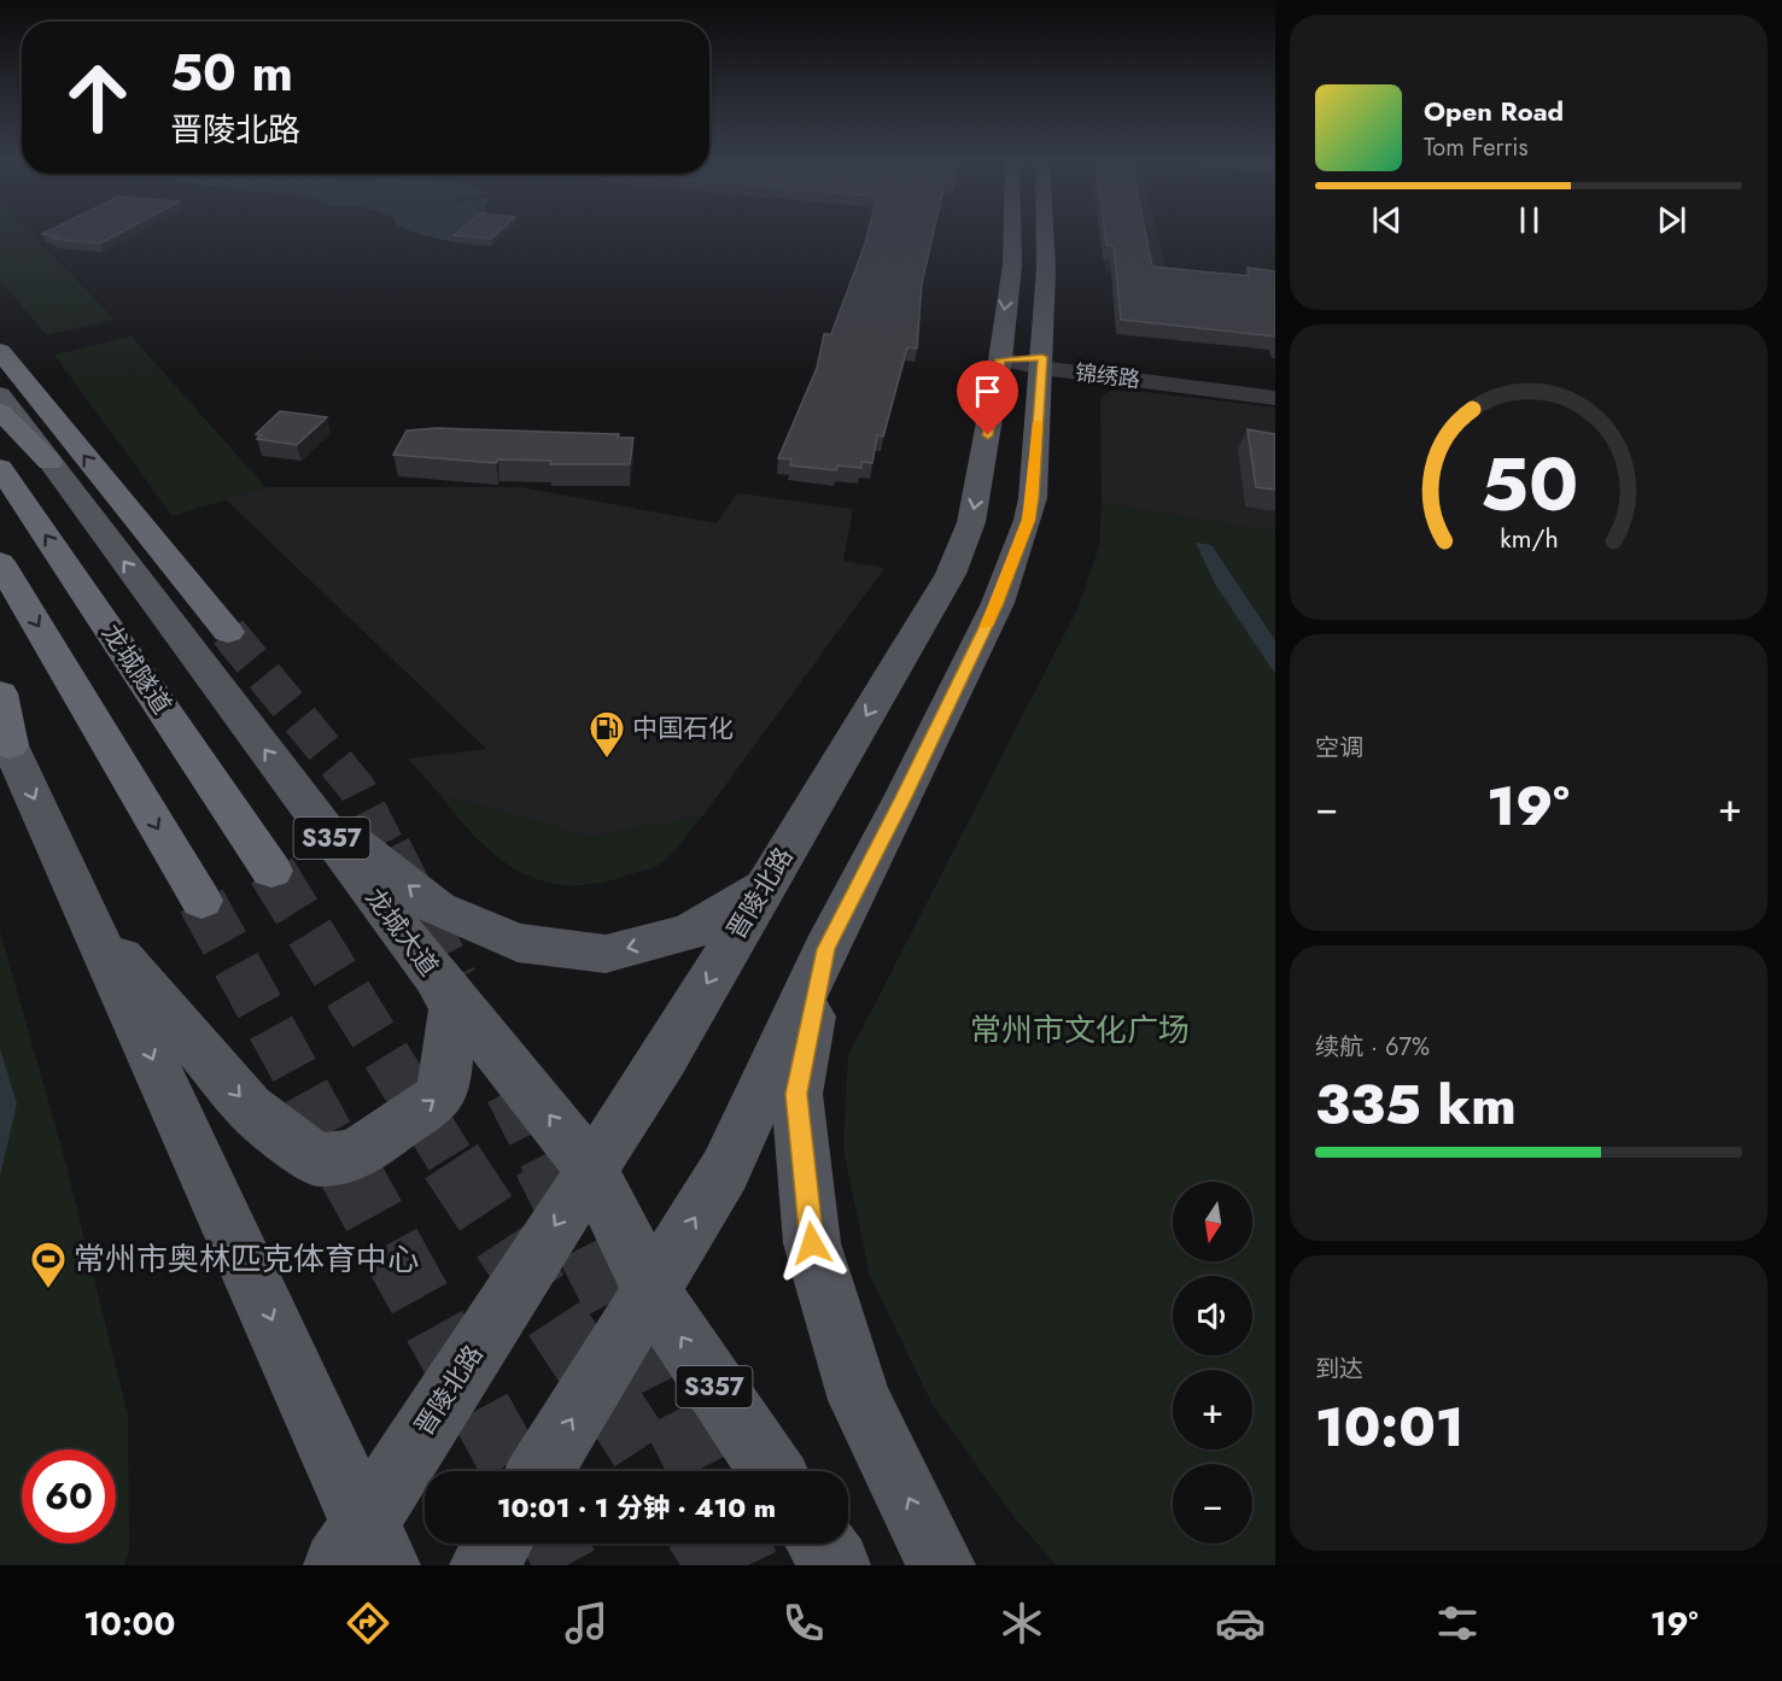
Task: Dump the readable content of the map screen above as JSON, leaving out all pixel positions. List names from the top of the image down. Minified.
{"streets":{"highway":["龙城隧道"],"main road":["S357","晋陵北路","龙城大道"],"street":["锦绣路"]},"crossings":[["锦绣路","晋陵北路"],["晋陵北路","龙城大道"]],"parks":["常州市文化广场"],"places":{"fuel station":["中国石化"],"sports":["常州市奥林匹克体育中心"]},"north":"bottom","page":{"turn":["50 m","晋陵北路"],"song":["Open Road","Tom Ferris"],"tile":["空调",["续航 · 67%","335 km"],["到达","10:01"]],"heat":["−","19°","+"],"map_buttons":["+","−"],"limit":"60","trip":"10:01 · 1 分钟 · 410 m","tabs":["10:00","19°"],"gauge":["50","km/h"]}}
